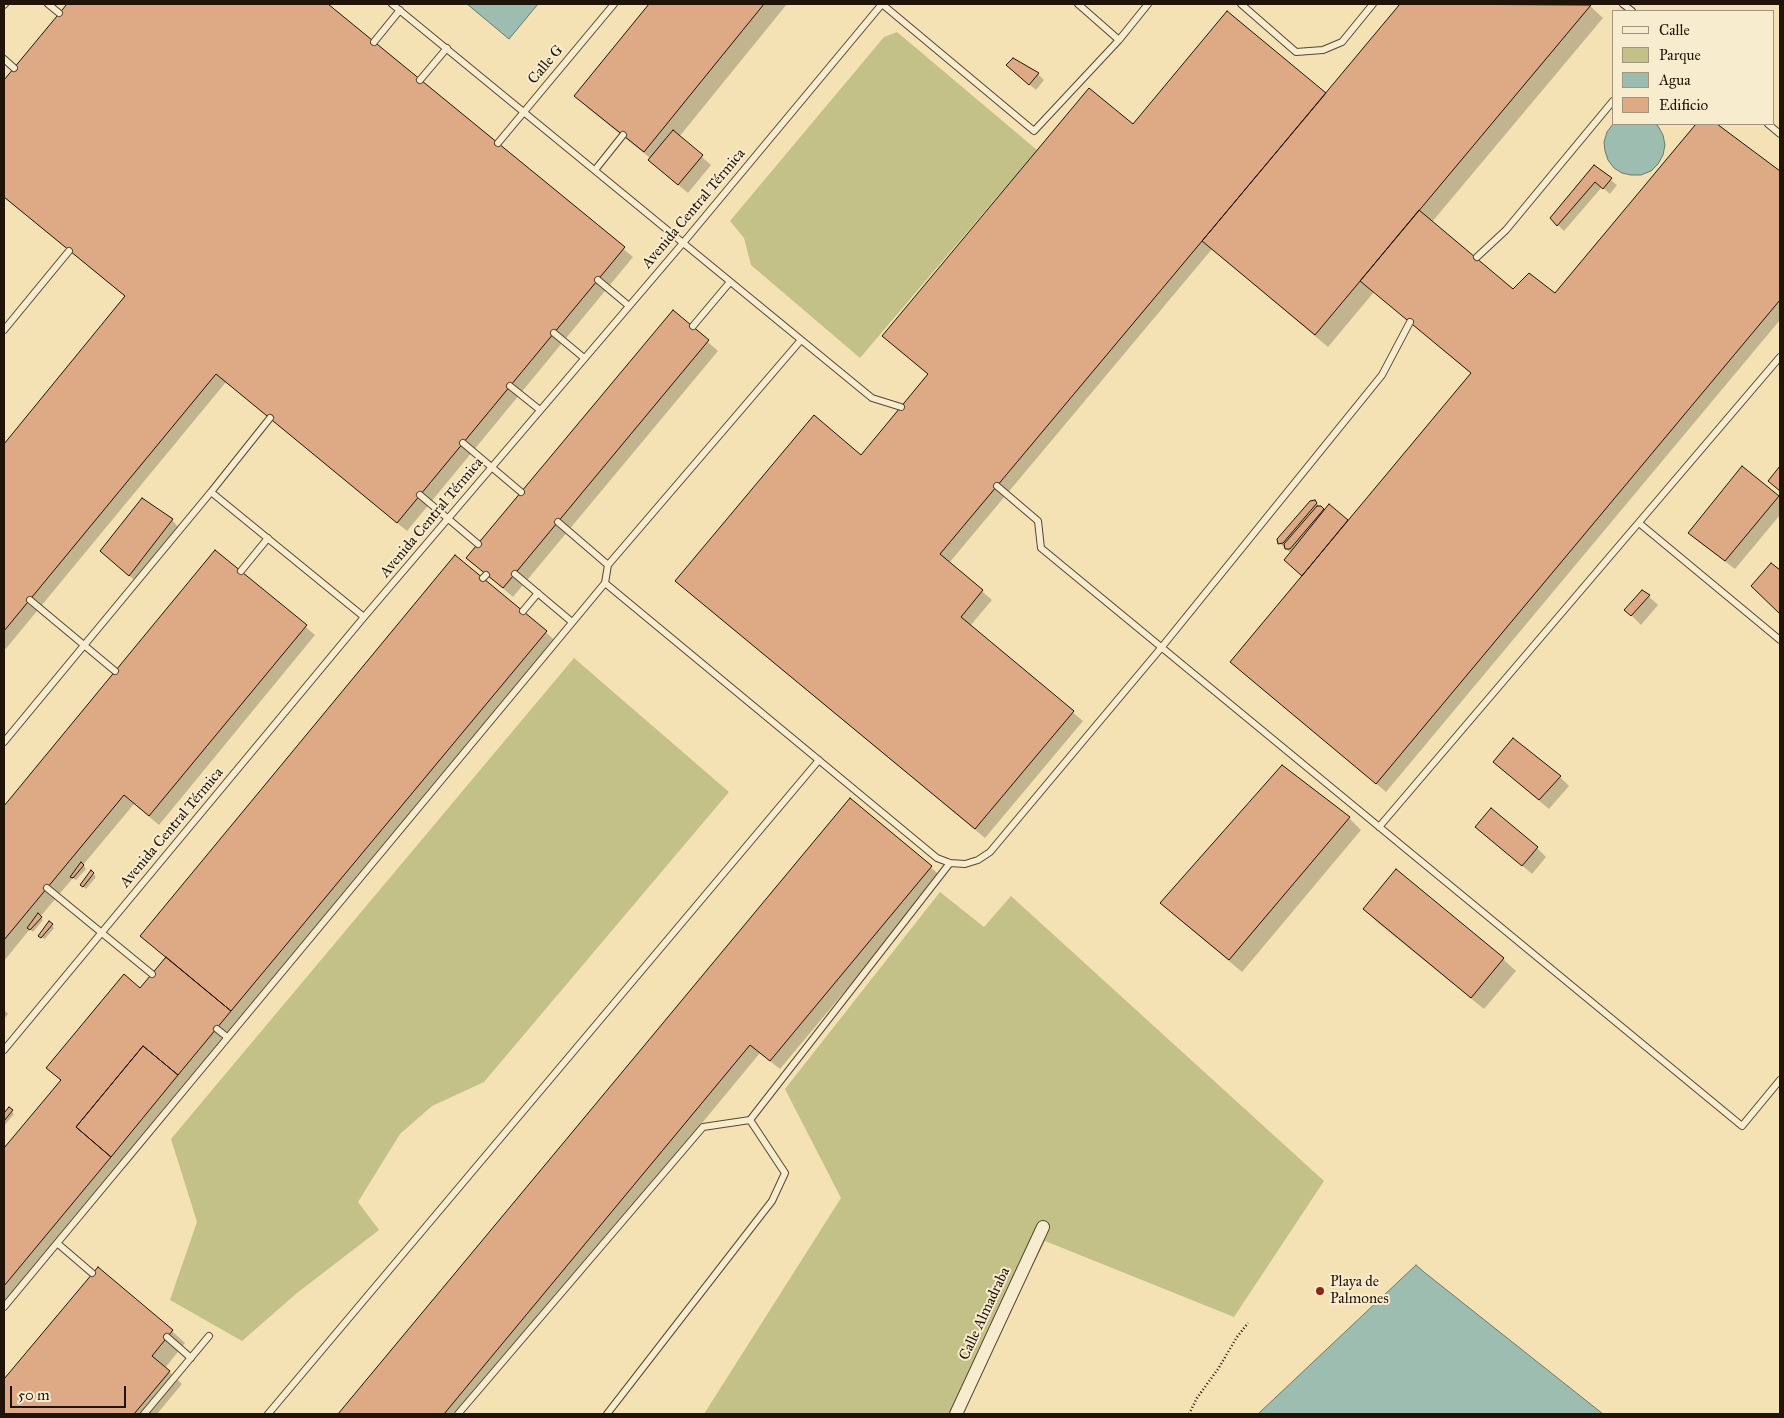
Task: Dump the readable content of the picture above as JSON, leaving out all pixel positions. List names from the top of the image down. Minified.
{"streets":{"street":["Calle Almadraba"],"lane":["Calle G","Avenida Central Térmica"]},"places":["Playa de Palmones"],"legend":["Calle","Parque","Agua","Edificio"],"scale_bar":"50 m"}
